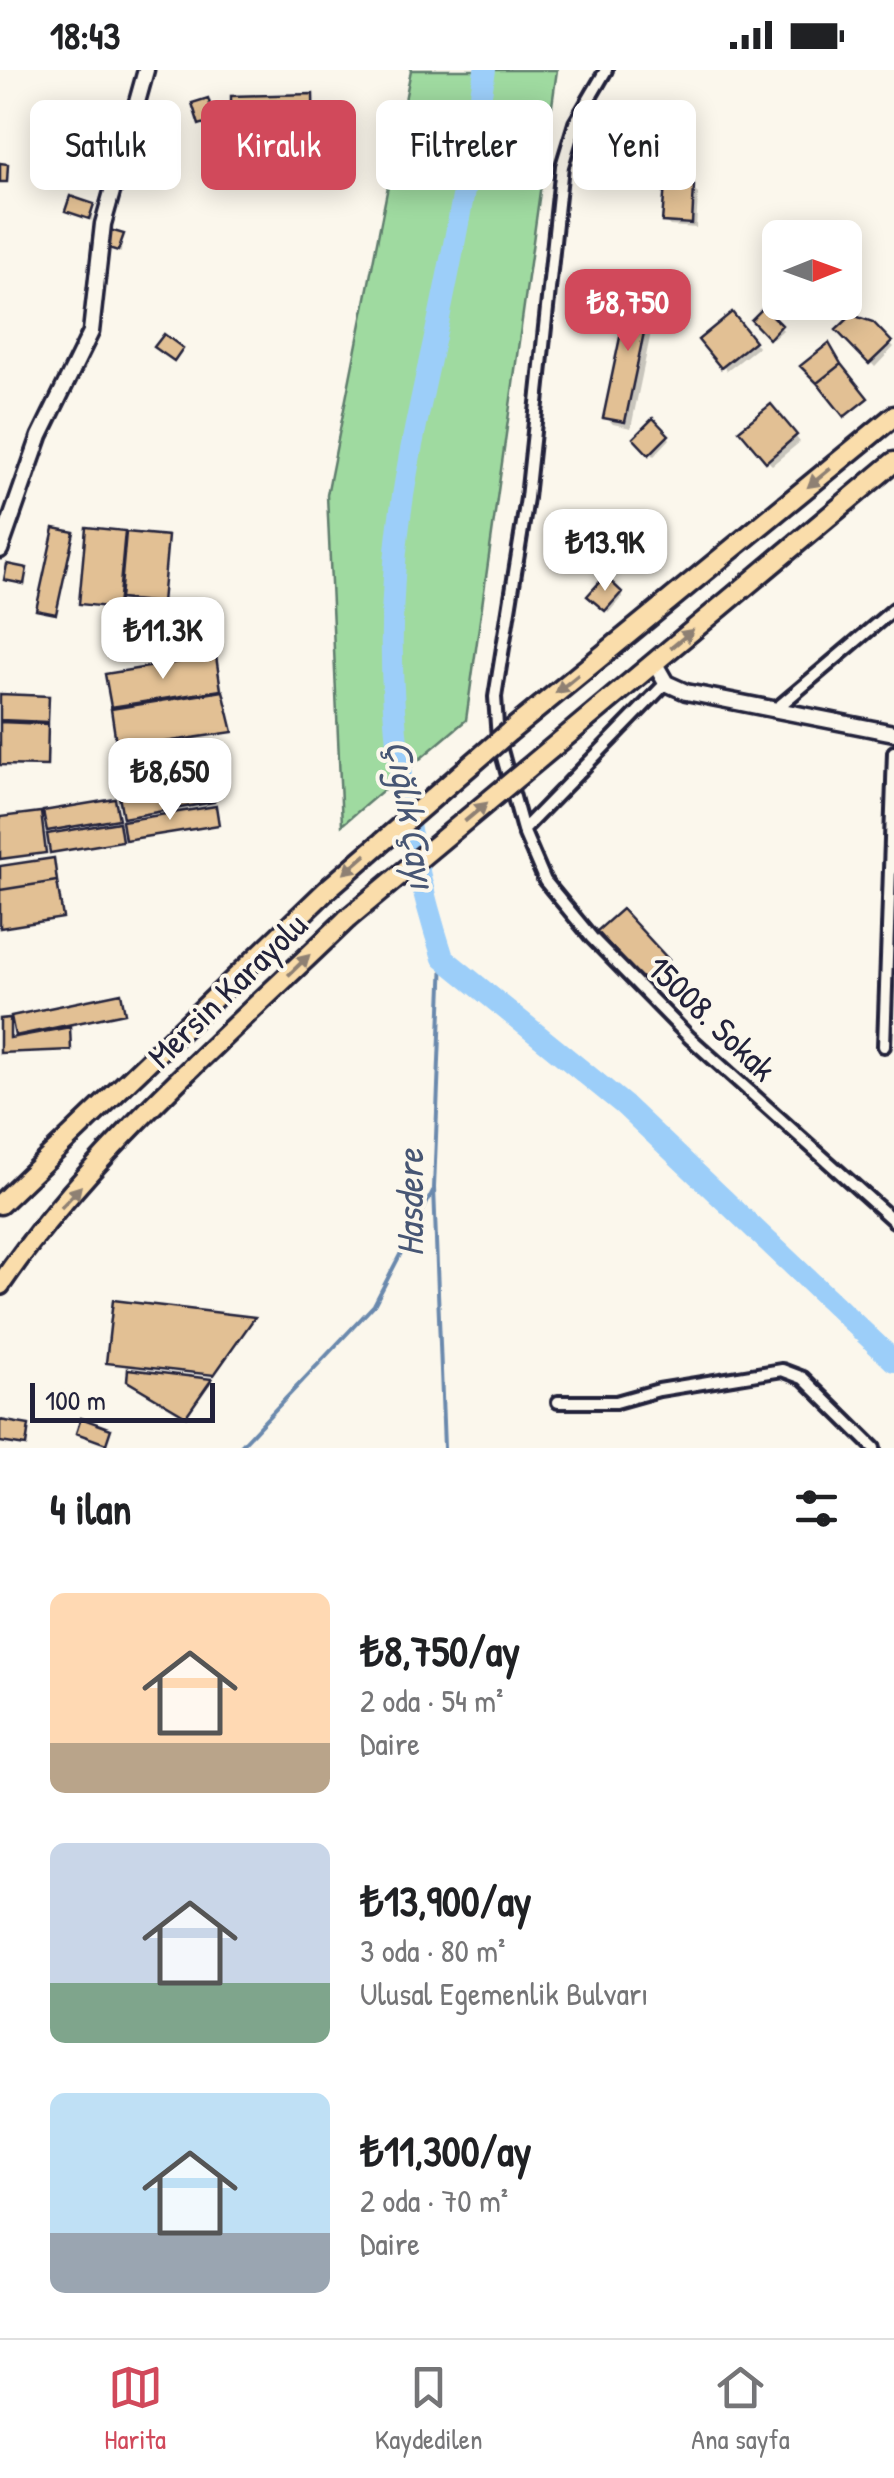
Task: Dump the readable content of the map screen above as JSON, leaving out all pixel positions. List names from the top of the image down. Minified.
{"streets":{"highway":["Mersin Karayolu"],"street":["15008. Sokak"]},"water":["Çığlık Çayı","Hasdere"],"scale_bar":"100 m","north":"right","page":{"status":"18:43","chip":["Satılık","Kiralık","Filtreler","Yeni"],"price":["₺8,750","₺13.9K","₺11.3K","₺8,650"],"scale":"100 m","heading":"4 ilan","list":[{"name":"₺8,750/ay","note":"2 oda · 54 m² · Daire"},{"name":"₺13,900/ay","note":"3 oda · 80 m² · Ulusal Egemenlik Bulvarı"},{"name":"₺11,300/ay","note":"2 oda · 70 m² · Daire"}],"tabs":["Harita","Kaydedilen","Ana sayfa"]}}
